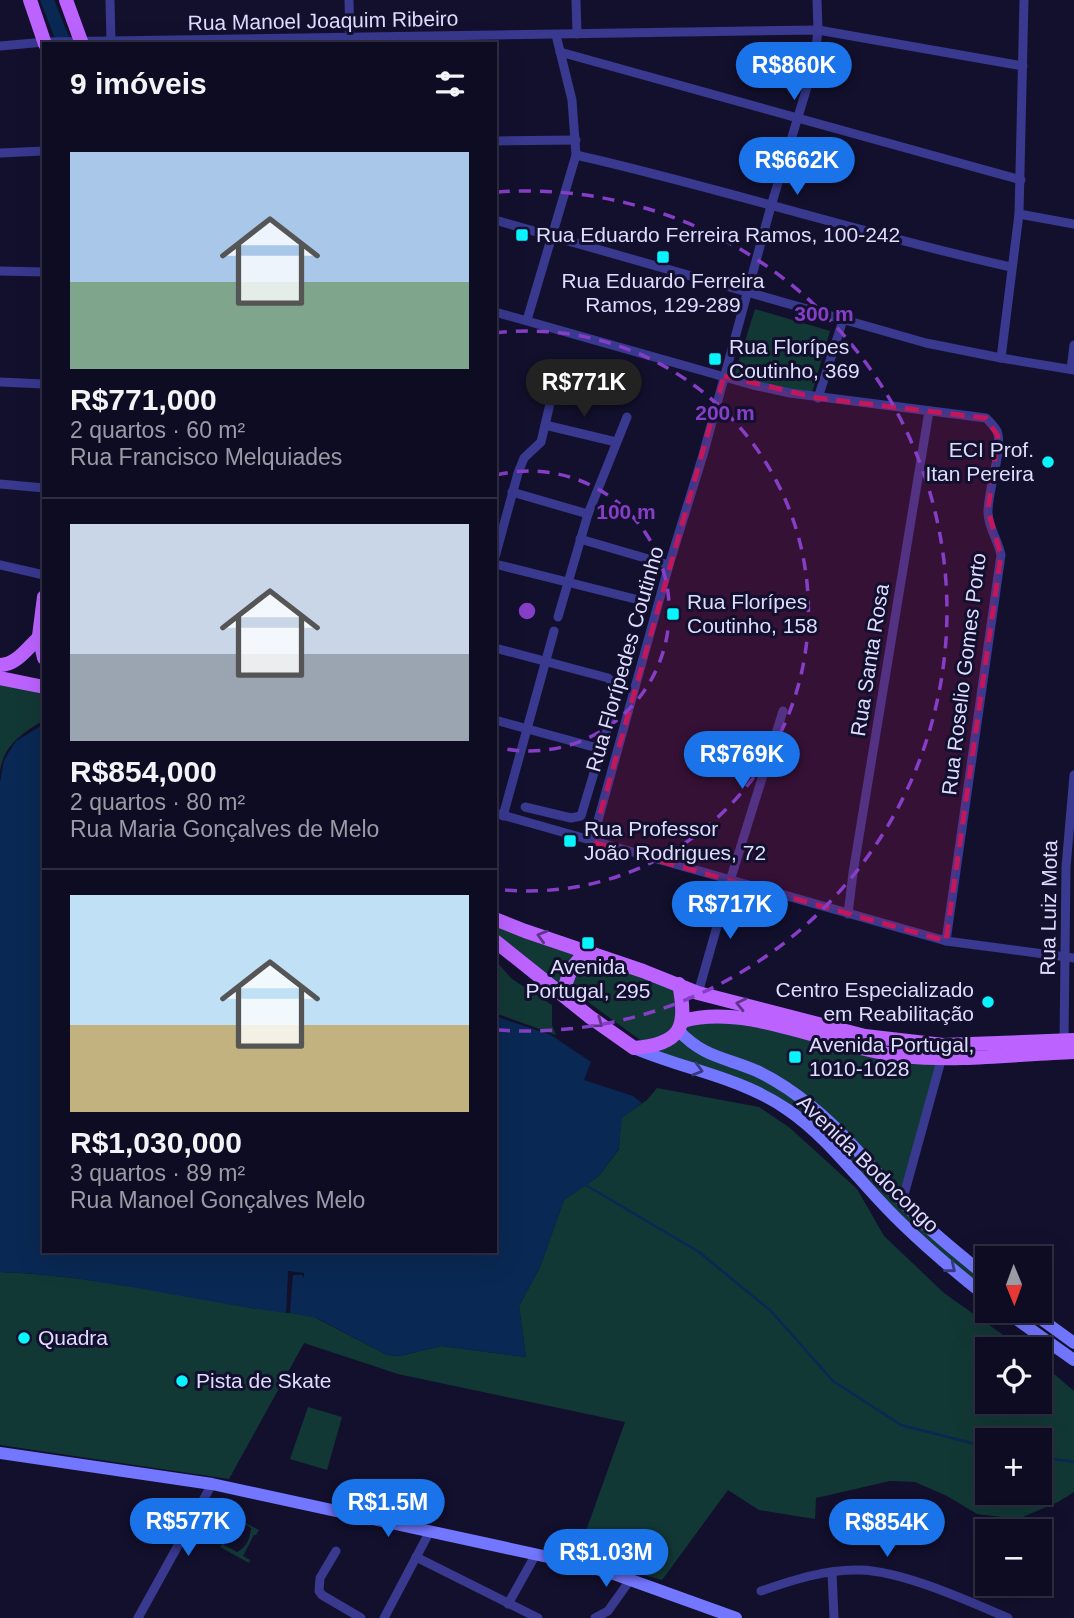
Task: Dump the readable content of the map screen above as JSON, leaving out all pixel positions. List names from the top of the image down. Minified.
{"streets":{"street":["Rua Manoel Joaquim Ribeiro","Rua Florípedes Coutinho","Rua Santa Rosa","Rua Roselio Gomes Porto","Rua Luiz Mota","Avenida Bodocongo"]},"crossings":[["Rua Manoel Joaquim Ribeiro","Rua Florípedes Coutinho"],["Rua Santa Rosa","Rua Roselio Gomes Porto"]],"places":{"transit":["Rua Eduardo Ferreira Ramos, 100-242","Rua Eduardo Ferreira Ramos, 129-289","Rua Florípes Coutinho, 369","Rua Florípes Coutinho, 158","Rua Professor João Rodrigues, 72","Avenida Portugal, 295","Avenida Portugal, 1010-1028"],"other":["ECI Prof. Itan Pereira","Centro Especializado em Reabilitação","Quadra","Pista de Skate"]},"north":"bottom","page":{"price":["R$860K","R$662K","R$771K","R$769K","R$717K","R$1.5M","R$577K","R$854K","R$1.03M"],"heading":"9 imóveis","list":[{"name":"R$771,000","note":"2 quartos · 60 m² · Rua Francisco Melquiades"},{"name":"R$854,000","note":"2 quartos · 80 m² · Rua Maria Gonçalves de Melo"},{"name":"R$1,030,000","note":"3 quartos · 89 m² · Rua Manoel Gonçalves Melo"}],"map_buttons":["+","−"]},"rings":["300 m","200 m","100 m"]}
